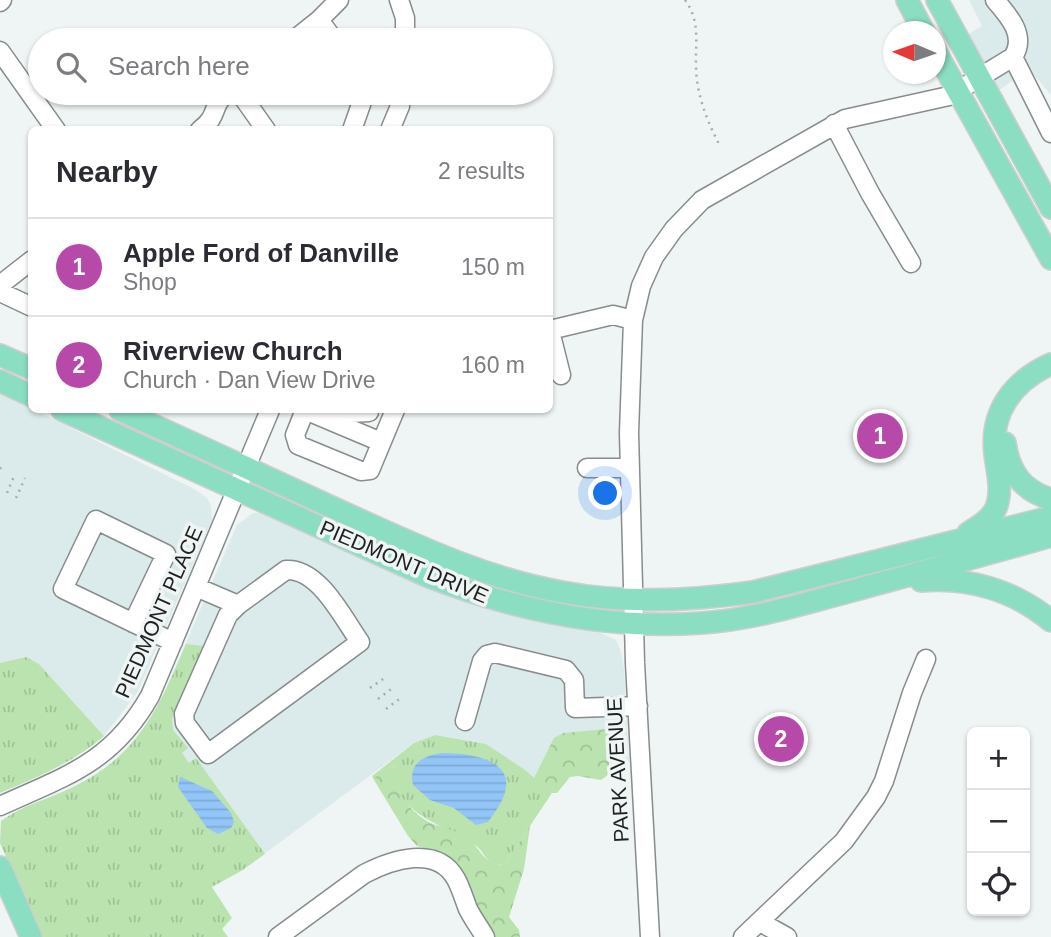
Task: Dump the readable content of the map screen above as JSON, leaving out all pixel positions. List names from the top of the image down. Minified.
{"streets":{"main road":["PIEDMONT DRIVE"],"street":["PIEDMONT PLACE","PARK AVENUE"]},"crossings":[["PIEDMONT DRIVE","PIEDMONT PLACE"],["PIEDMONT DRIVE","PARK AVENUE"]],"north":"left","page":{"search":"Search here","heading":["Nearby","2 results"],"list":[{"mark":"1","name":"Apple Ford of Danville","note":"Shop","value":"150 m"},{"mark":"2","name":"Riverview Church","note":"Church · Dan View Drive","value":"160 m"}],"pins":["1","2"],"map_buttons":["+","−"]}}
